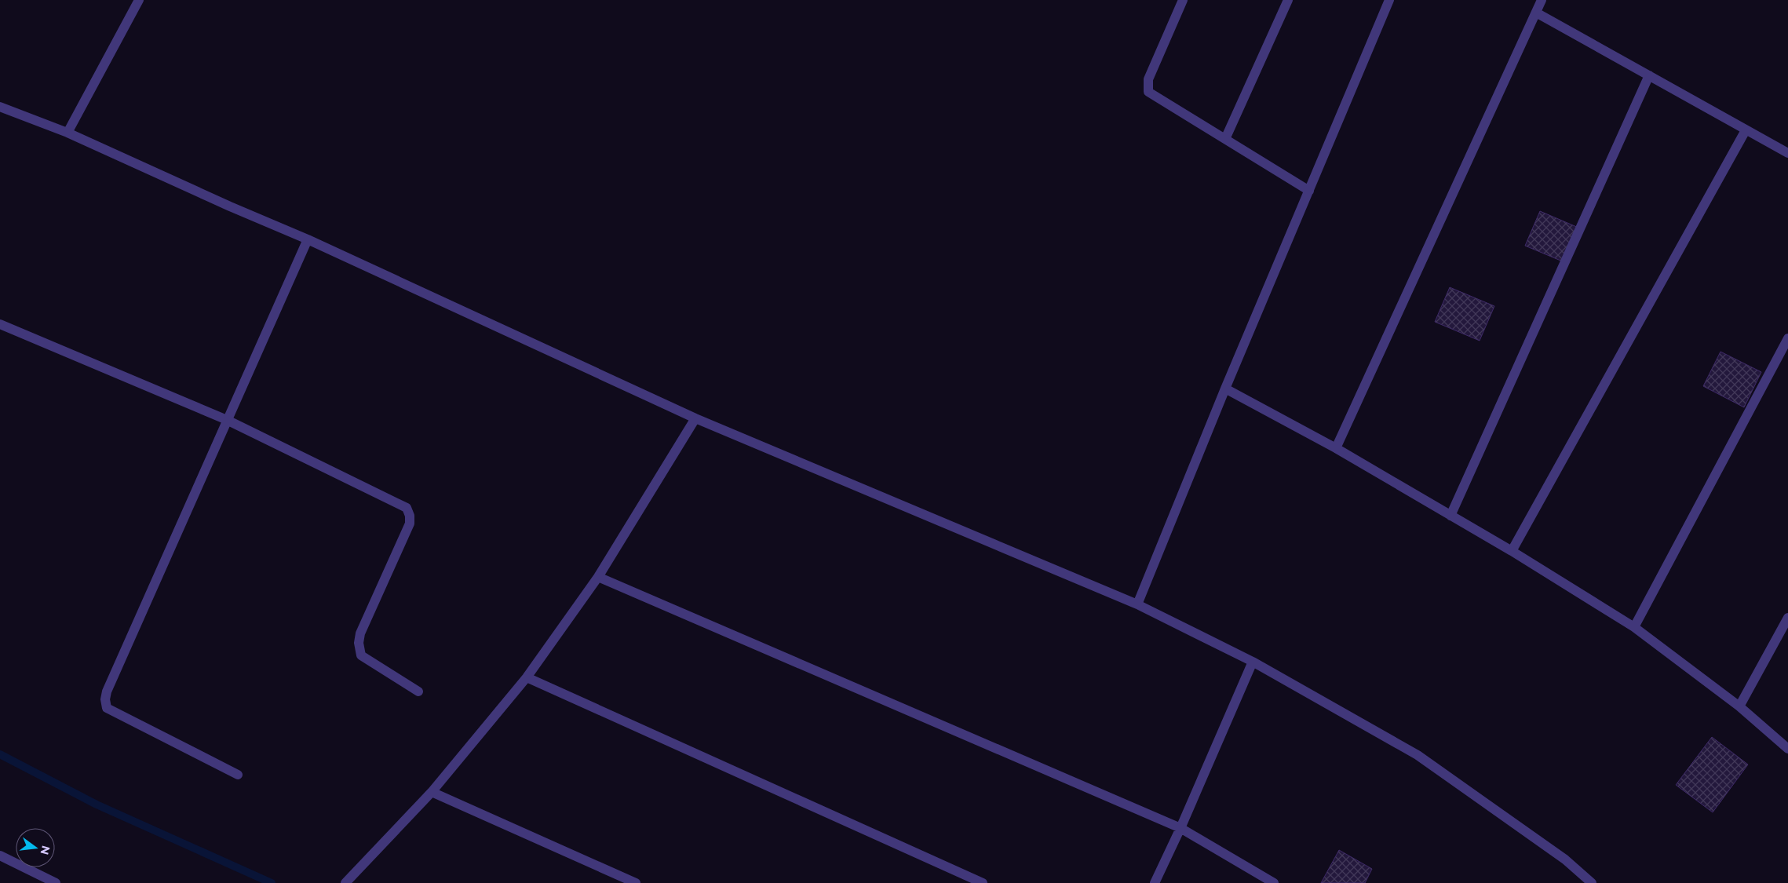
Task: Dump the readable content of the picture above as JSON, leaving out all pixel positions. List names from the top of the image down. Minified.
{"north":"right"}
